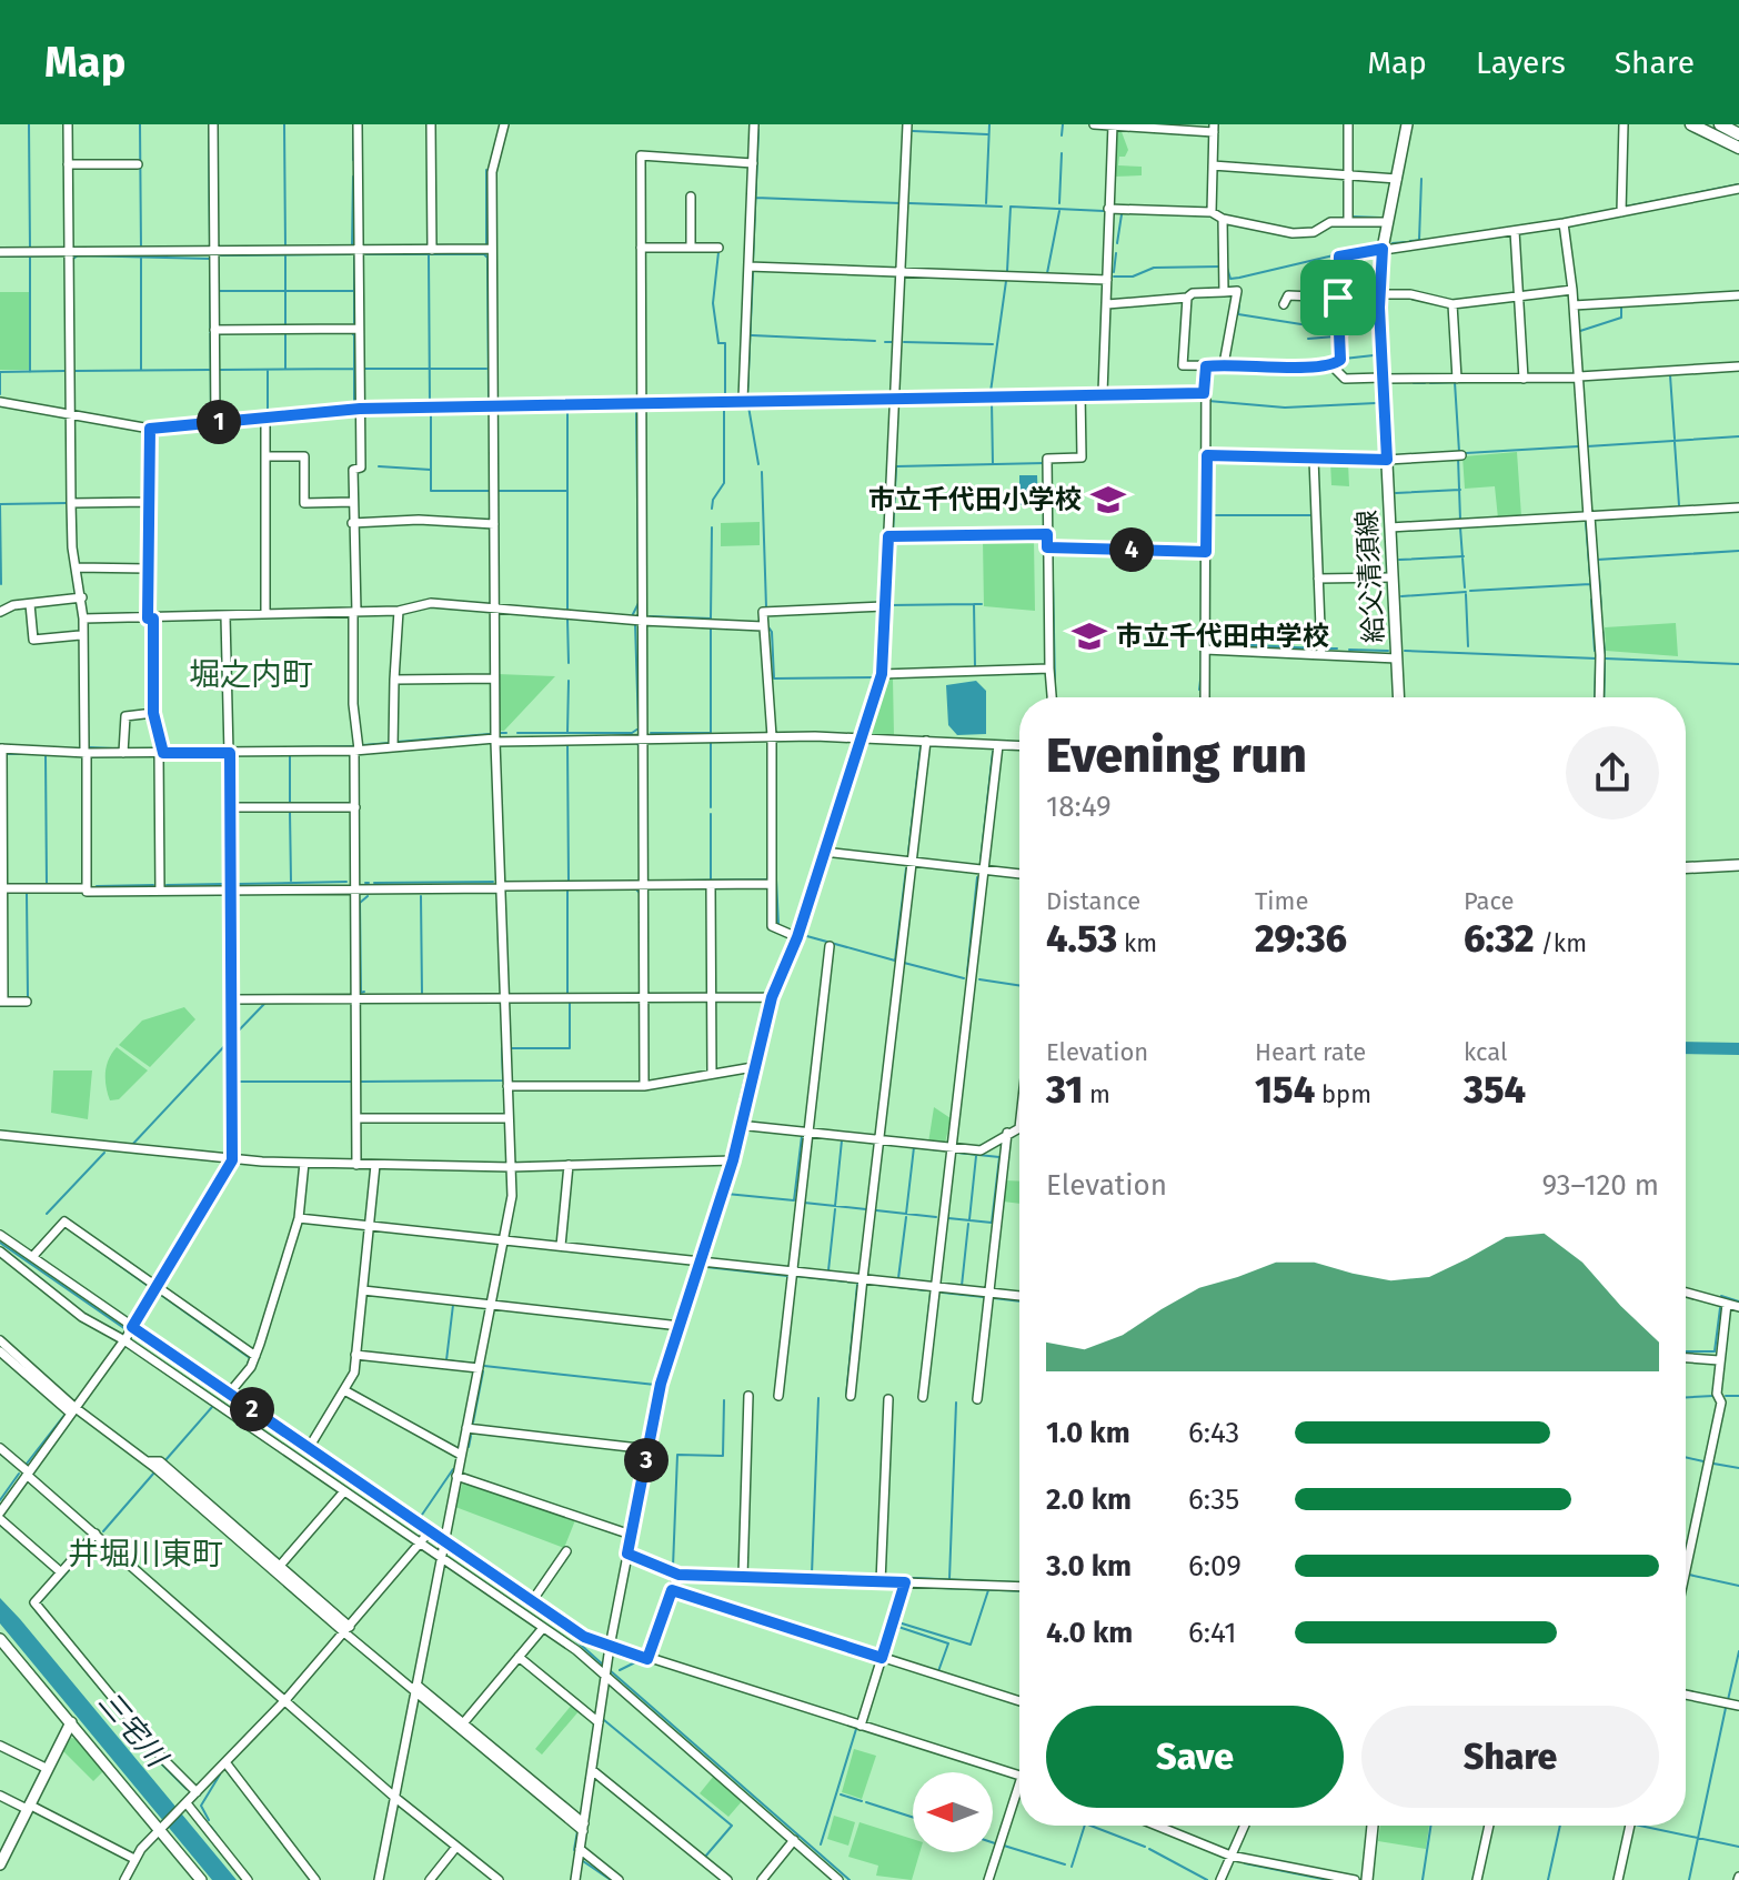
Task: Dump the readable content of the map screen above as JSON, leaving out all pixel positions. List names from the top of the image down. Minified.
{"streets":{"main road":["給父清須線"]},"districts":["堀之内町","井堀川東町"],"water":["三宅川"],"places":{"school or university":["市立千代田小学校","市立千代田中学校"]},"north":"left","page":{"header":"Map","nav":["Map","Layers","Share"],"pins":["1","4","2","3"],"heading":["Evening run","18:49"],"stats":[["Distance","4.53 km"],["Time","29:36"],["Pace","6:32 /km"],["Elevation","31 m"],["Heart rate","154 bpm"],["kcal","354"]],"chart":["Elevation","93–120 m"],"list":[{"name":"1.0 km","note":"6:43"},{"name":"2.0 km","note":"6:35"},{"name":"3.0 km","note":"6:09"},{"name":"4.0 km","note":"6:41"}],"buttons":["Save","Share"]}}
